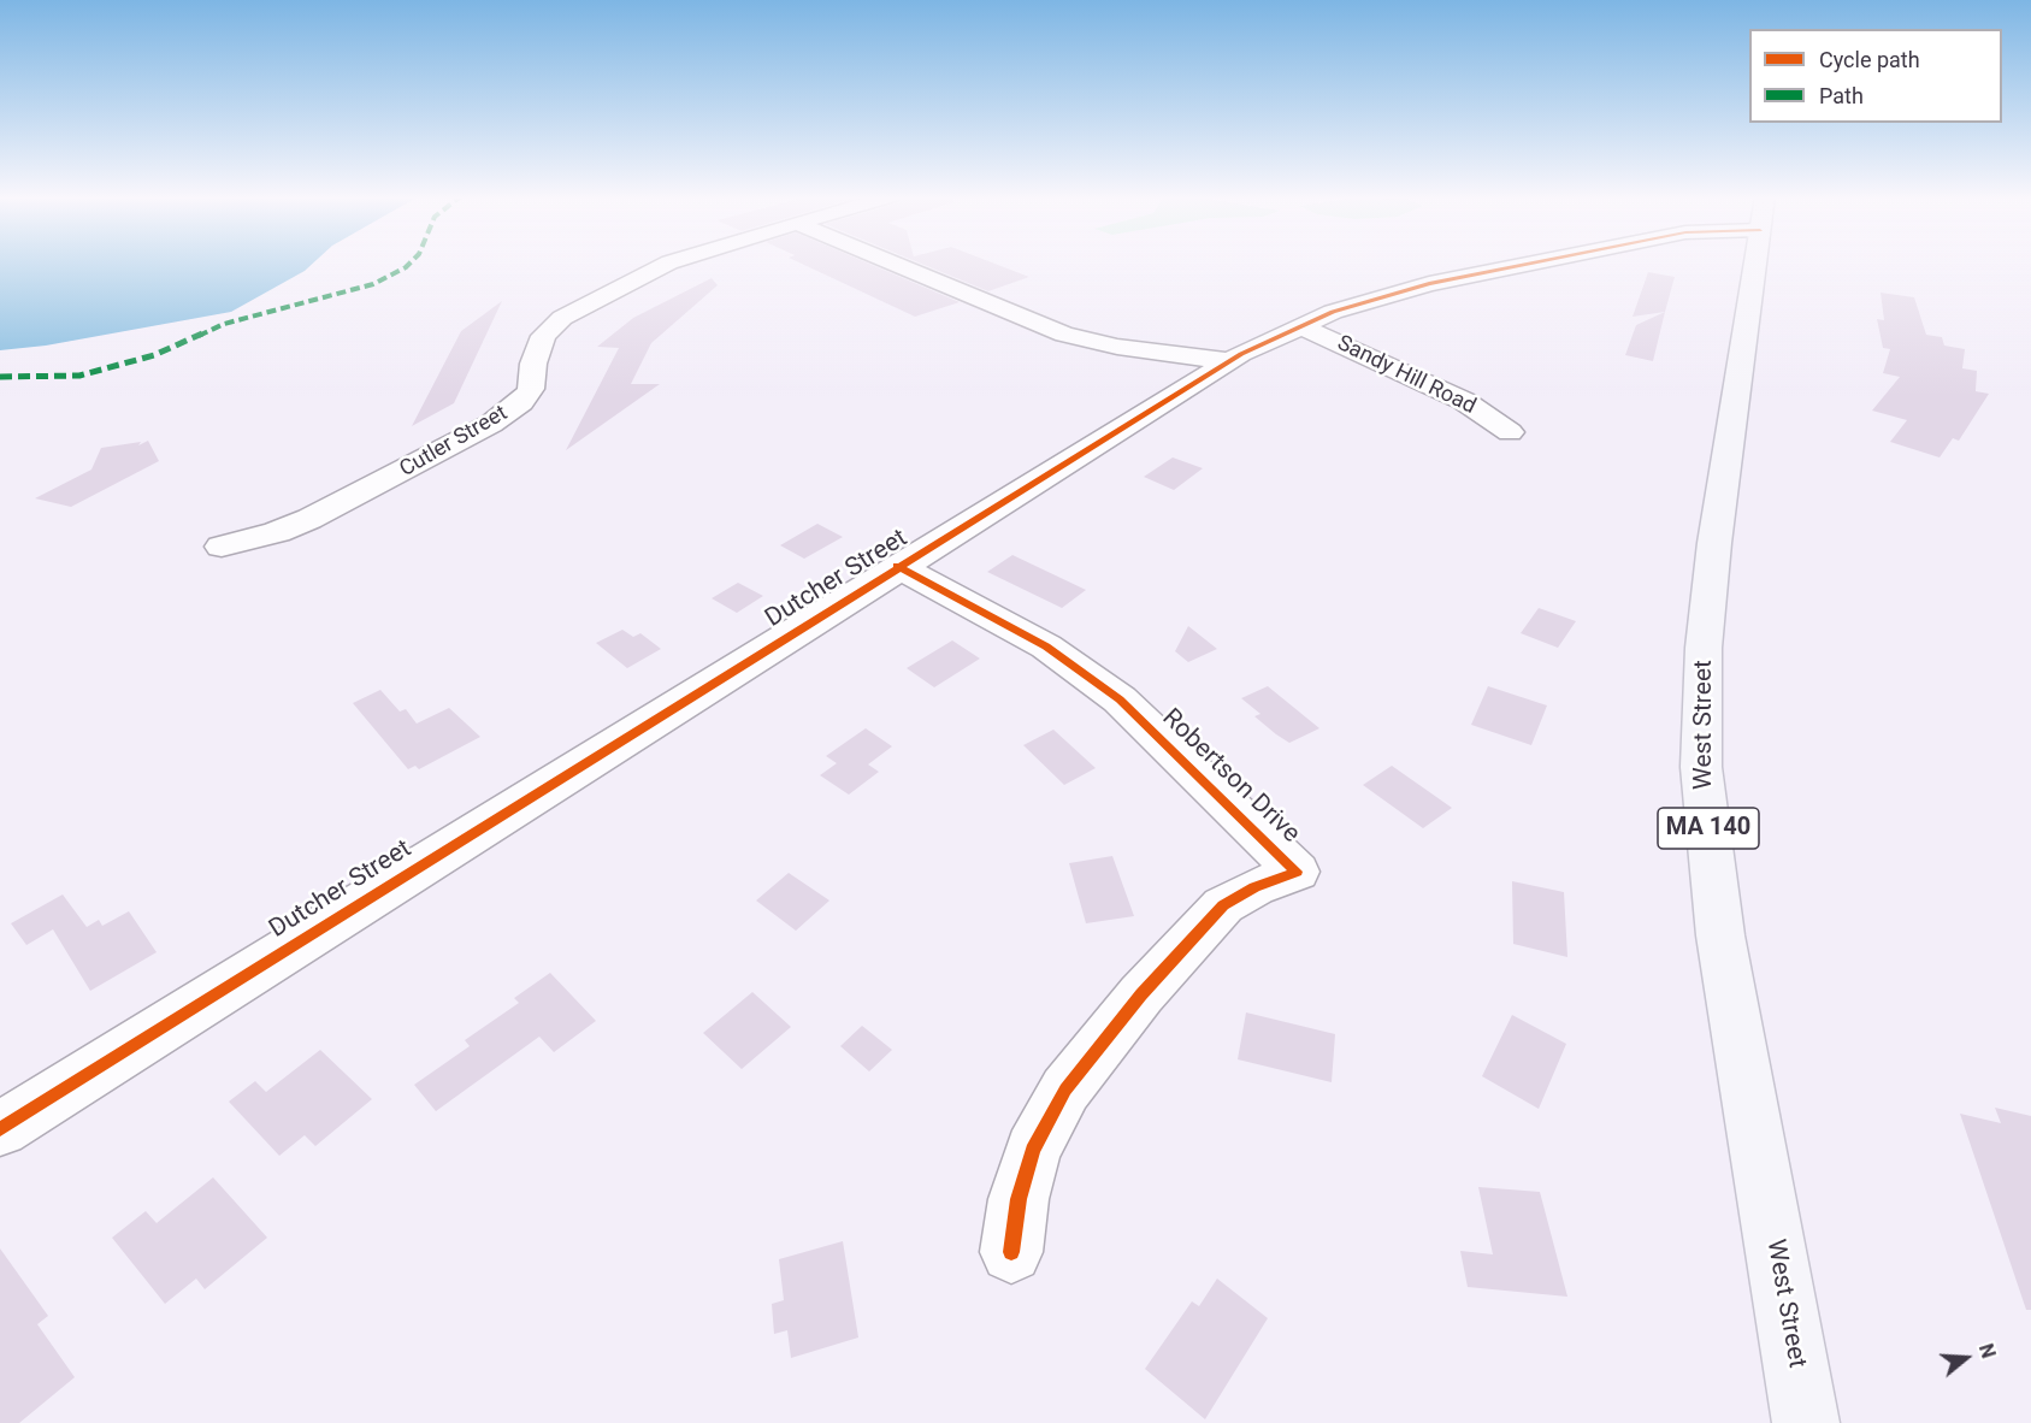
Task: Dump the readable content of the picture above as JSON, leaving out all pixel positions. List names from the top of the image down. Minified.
{"streets":{"main road":["West Street","MA 140"],"street":["Sandy Hill Road","Cutler Street","Dutcher Street","Robertson Drive"]},"crossings":[["Sandy Hill Road","Dutcher Street"],["Dutcher Street","Robertson Drive"]],"legend":["Cycle path","Path"],"north":"right"}
